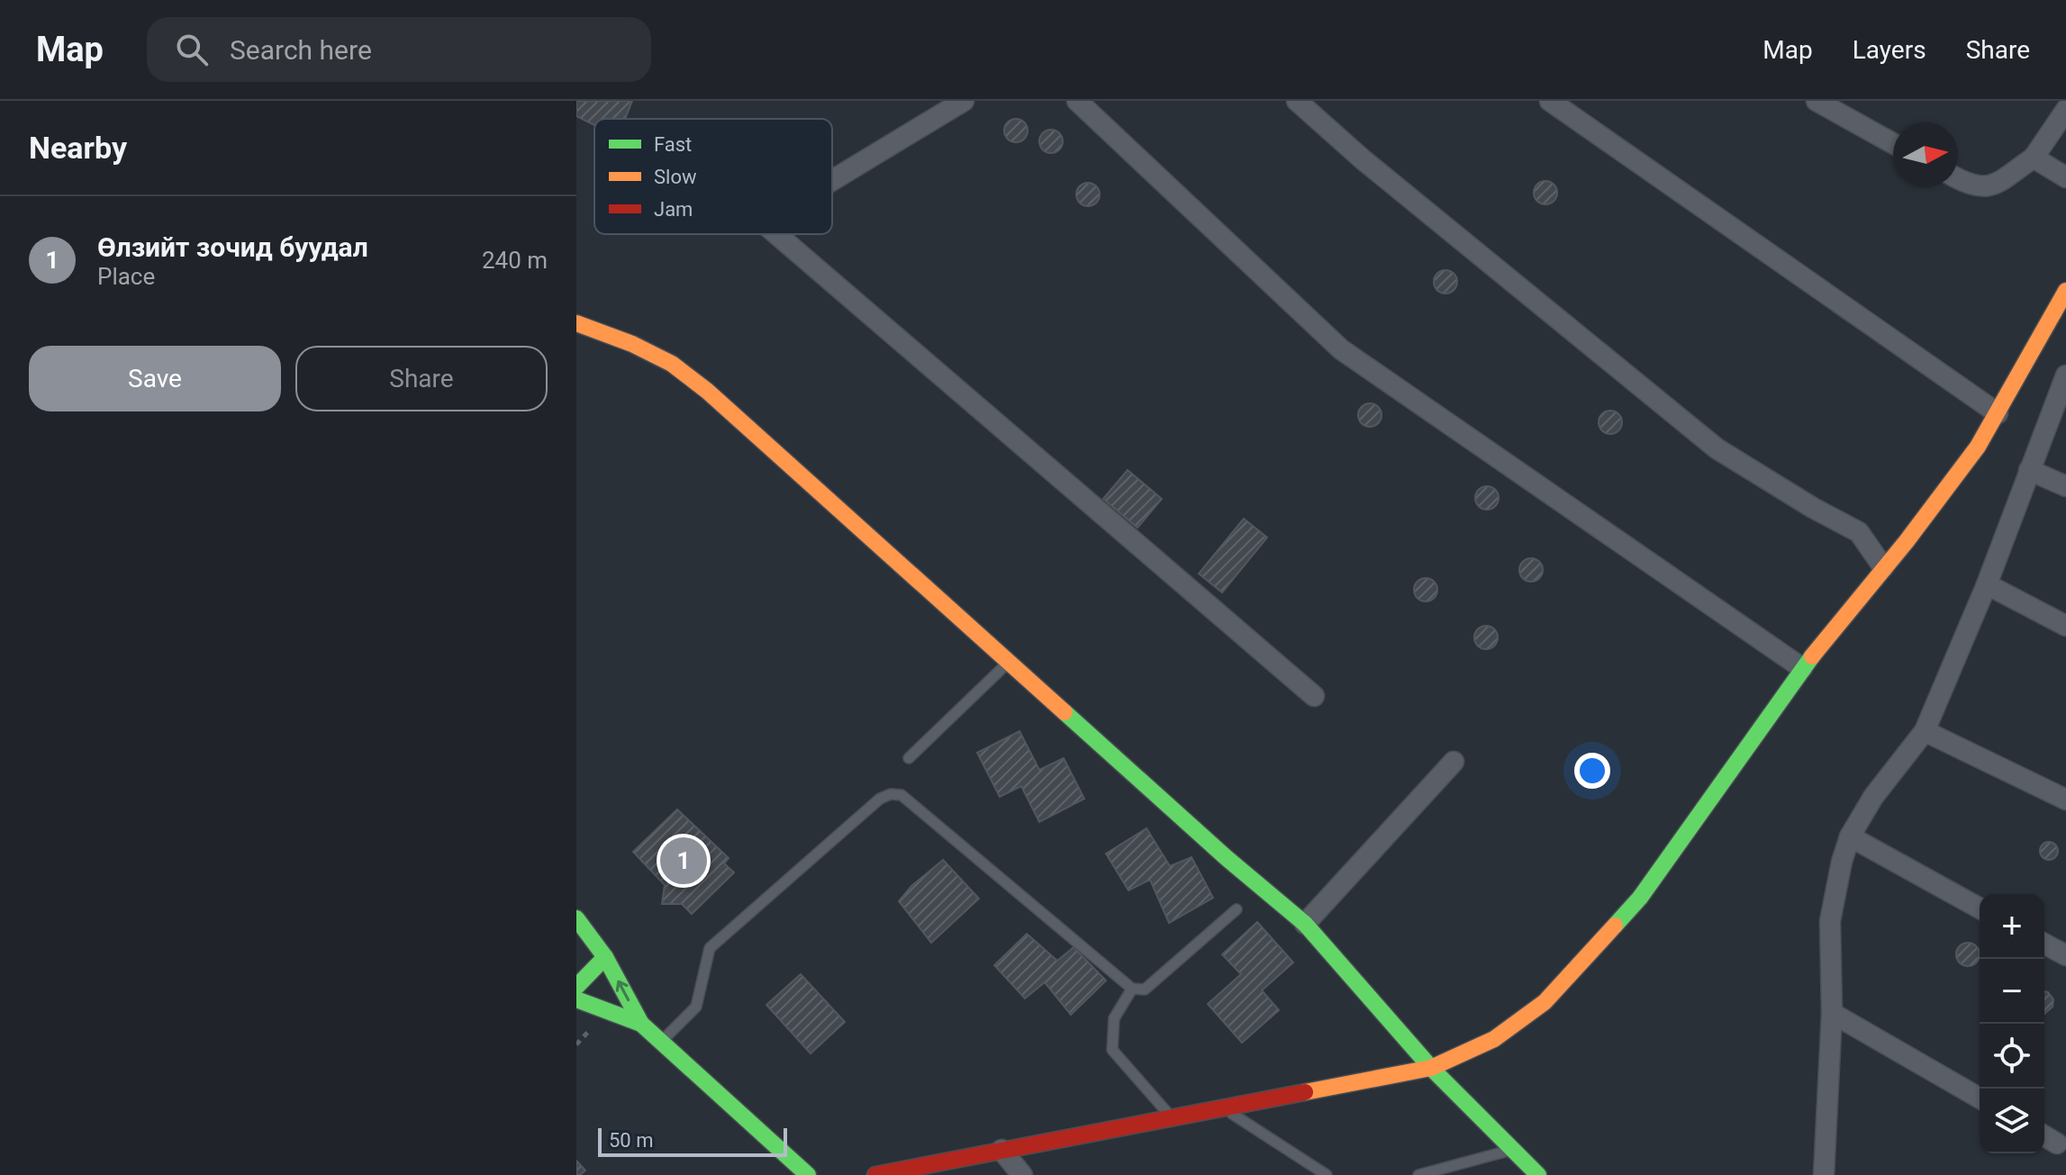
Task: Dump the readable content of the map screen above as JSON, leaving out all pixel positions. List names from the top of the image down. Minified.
{"legend":["Fast","Slow","Jam"],"scale_bar":"50 m","north":"right","page":{"header":"Map","search":"Search here","nav":["Map","Layers","Share"],"heading":"Nearby","list":[{"mark":"1","name":"Өлзийт зочид буудал","note":"Place","value":"240 m"}],"buttons":["Save","Share"],"pins":"1","map_buttons":["+","−"],"scale":"50 m"}}
